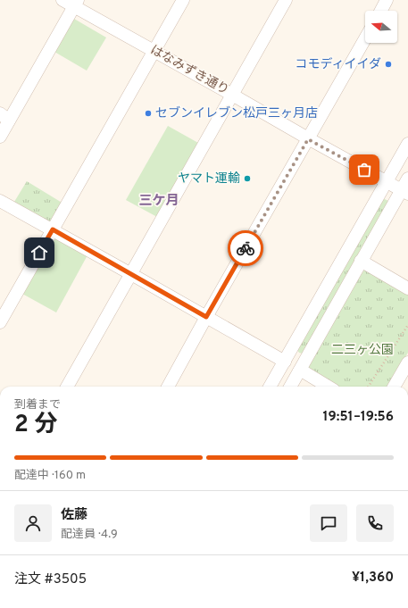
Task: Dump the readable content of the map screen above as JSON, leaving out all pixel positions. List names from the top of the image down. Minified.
{"streets":{"street":["はなみずき通り"]},"districts":["三ケ月"],"parks":["二三ヶ公園"],"places":["コモディイイダ","セブンイレブン松戸三ヶ月店","ヤマト運輸"],"north":"left","page":{"heading":["2 分","到着まで","19:51–19:56"],"panel":["佐藤","配達員 · 4.9","注文 #3505","¥1,360"],"bar":"配達中 · 160 m"}}
